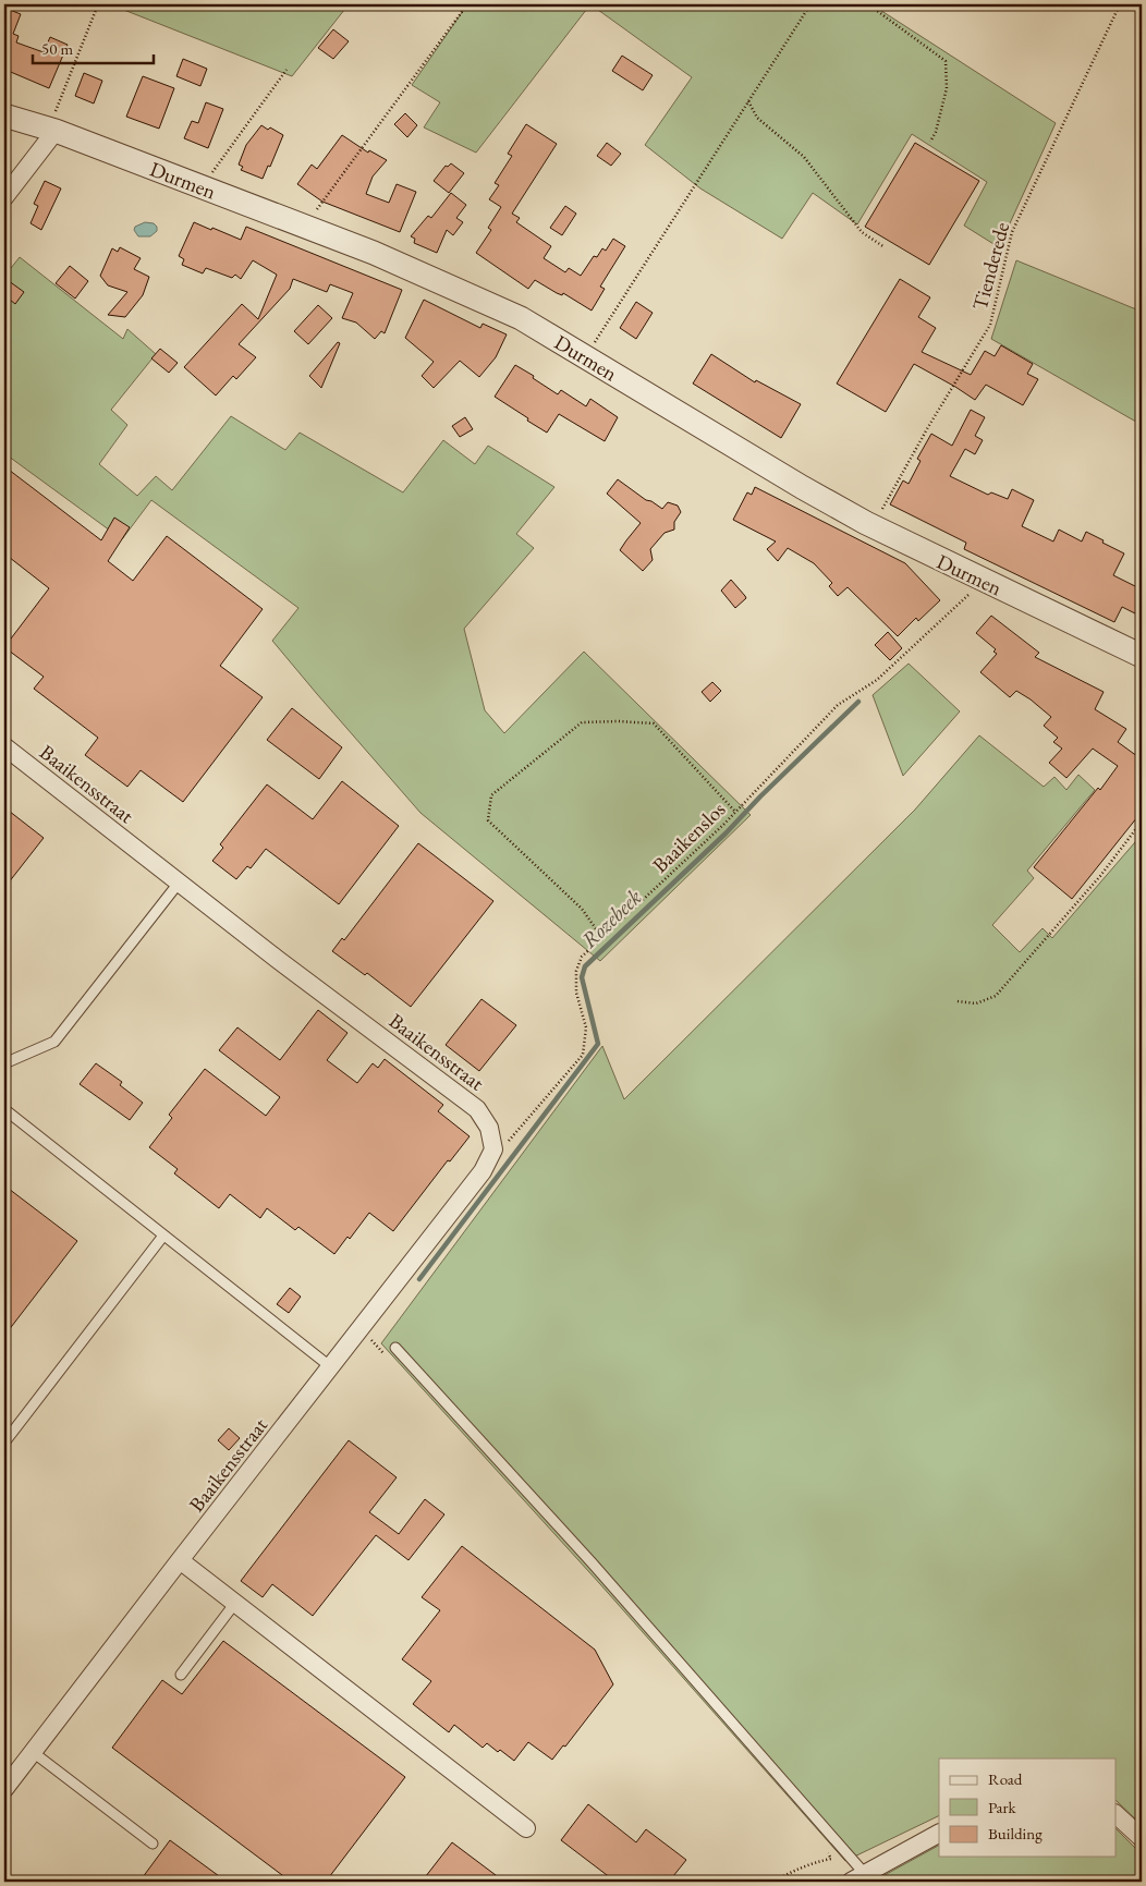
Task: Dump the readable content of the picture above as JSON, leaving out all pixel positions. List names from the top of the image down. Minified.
{"streets":{"street":["Durmen","Baaikensstraat"],"path":["Tienderede","Baaikenslos"]},"crossings":[["Durmen","Tienderede"],["Durmen","Baaikenslos"],["Baaikensstraat","Baaikenslos"]],"water":["Rozebeek"],"legend":["Road","Park","Building"],"scale_bar":"50 m"}
